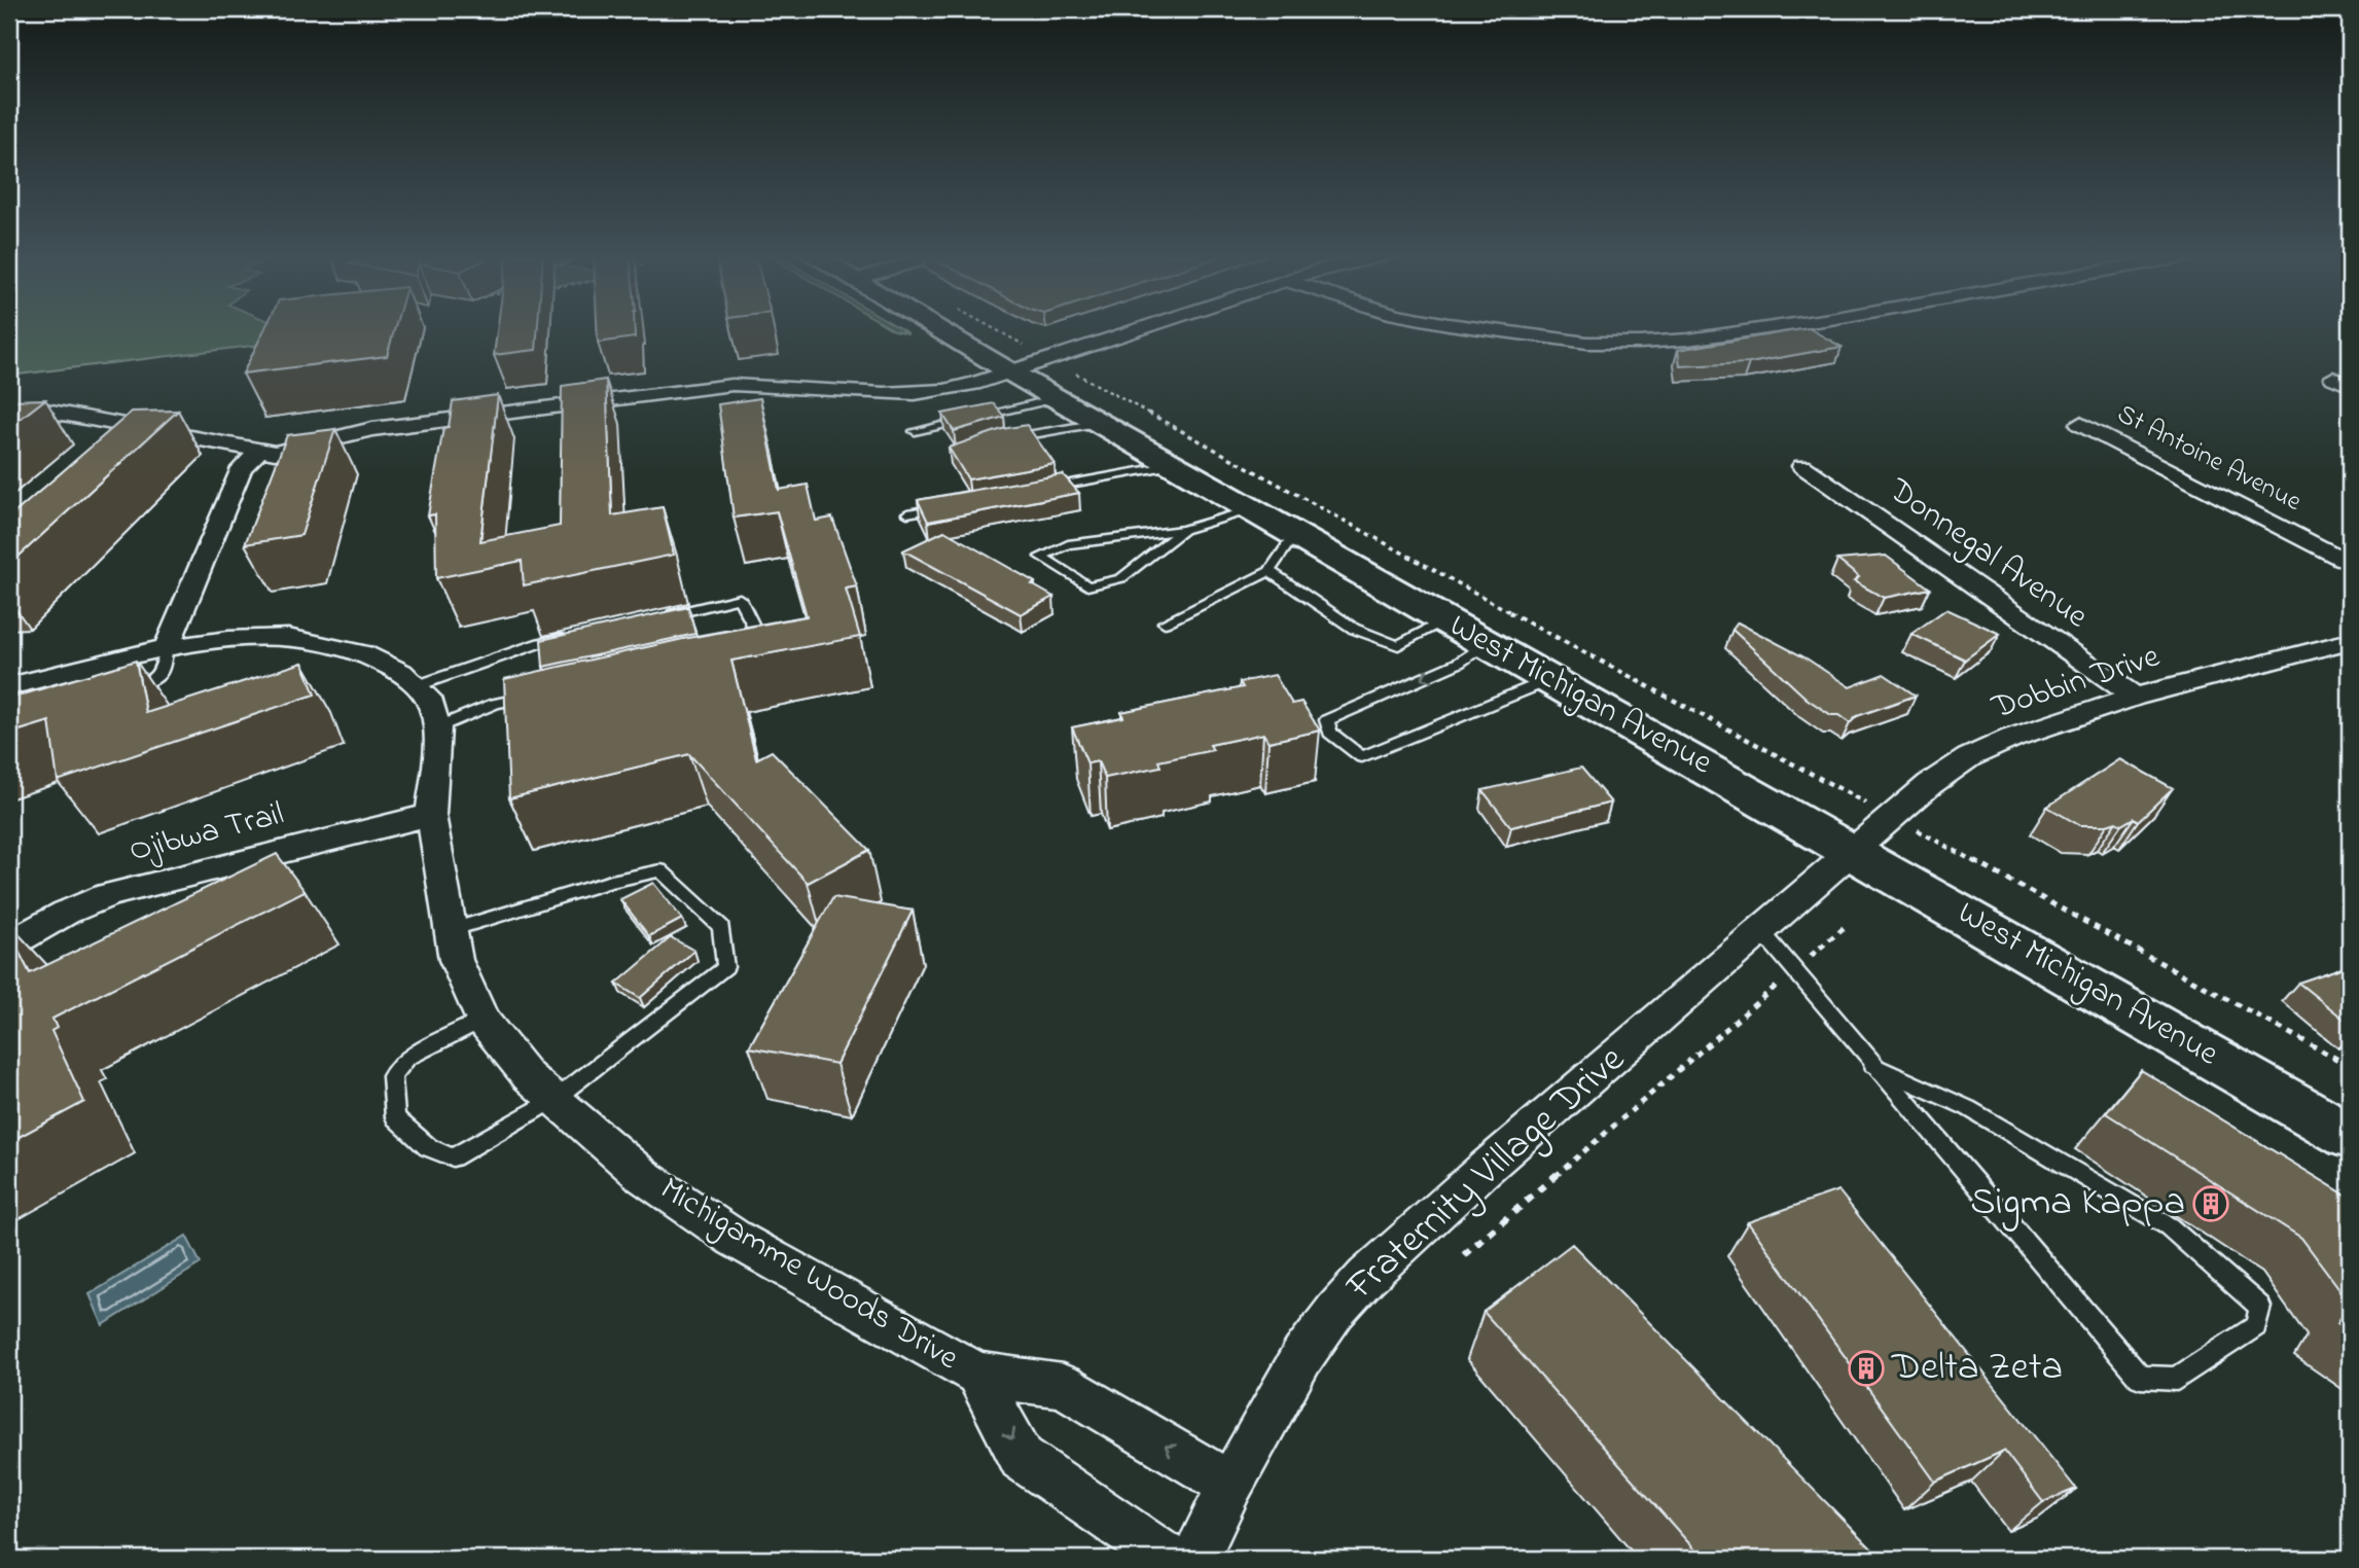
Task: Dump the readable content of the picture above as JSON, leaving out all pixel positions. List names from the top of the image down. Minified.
{"streets":{"street":["St Antoine Avenue","Donnegal Avenue","Dobbin Drive","West Michigan Avenue","Ojibwa Trail","Fraternity Village Drive","Michigamme Woods Drive"]},"crossings":[["Donnegal Avenue","Dobbin Drive"],["Dobbin Drive","West Michigan Avenue"],["Dobbin Drive","Fraternity Village Drive"],["West Michigan Avenue","Fraternity Village Drive"],["Ojibwa Trail","Michigamme Woods Drive"],["Fraternity Village Drive","Michigamme Woods Drive"]],"places":{"building":["Sigma Kappa","Delta Zeta"]}}
